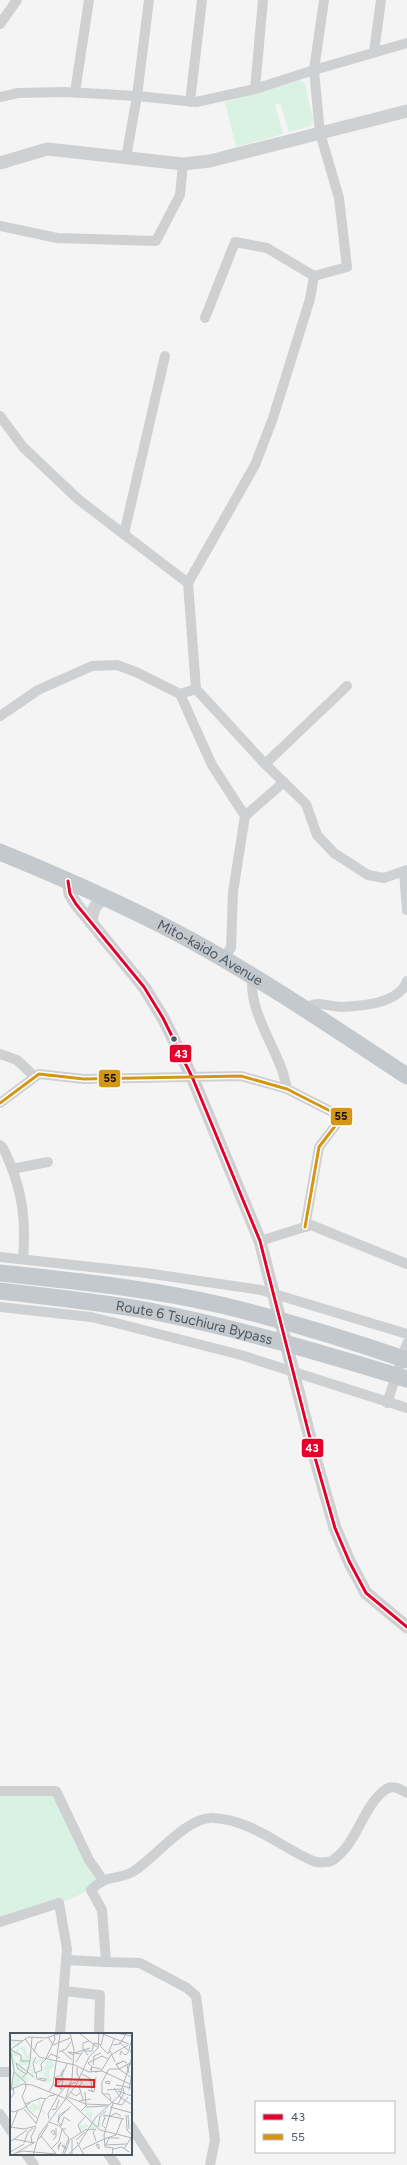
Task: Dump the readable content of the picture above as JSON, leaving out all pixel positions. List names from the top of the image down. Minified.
{"streets":{"highway":["Mito-kaido Avenue","Route 6 Tsuchiura Bypass"]},"lines":["transit line 43","transit line 55"],"legend":["43","55"]}
